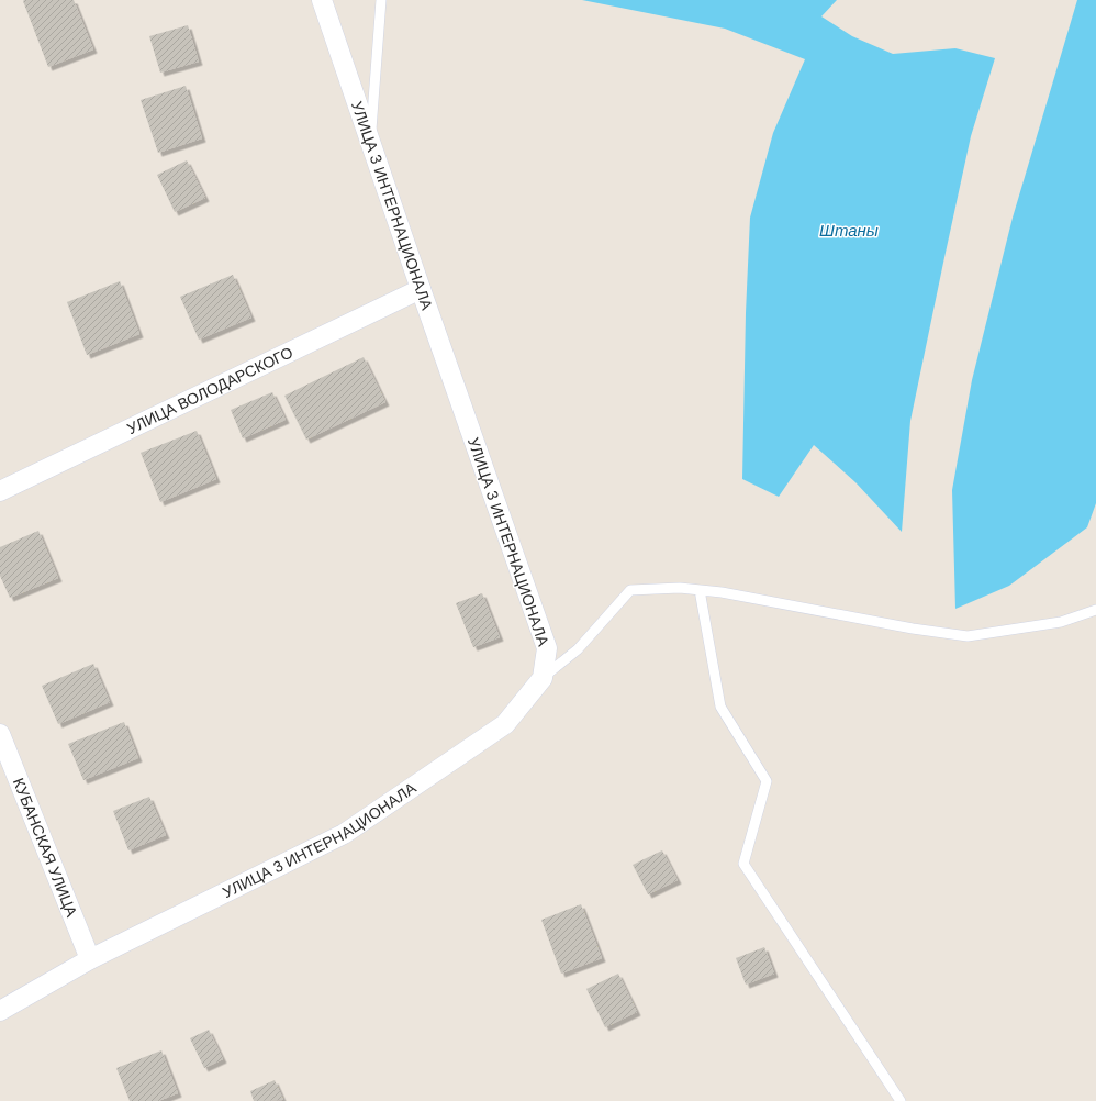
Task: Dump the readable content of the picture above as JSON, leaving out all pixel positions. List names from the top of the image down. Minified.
{"streets":{"street":["УЛИЦА 3 ИНТЕРНАЦИОНАЛА","УЛИЦА ВОЛОДАРСКОГО","КУБАНСКАЯ УЛИЦА"]},"crossings":[["УЛИЦА 3 ИНТЕРНАЦИОНАЛА","УЛИЦА ВОЛОДАРСКОГО"],["УЛИЦА 3 ИНТЕРНАЦИОНАЛА","КУБАНСКАЯ УЛИЦА"]],"water":["Штаны"]}
